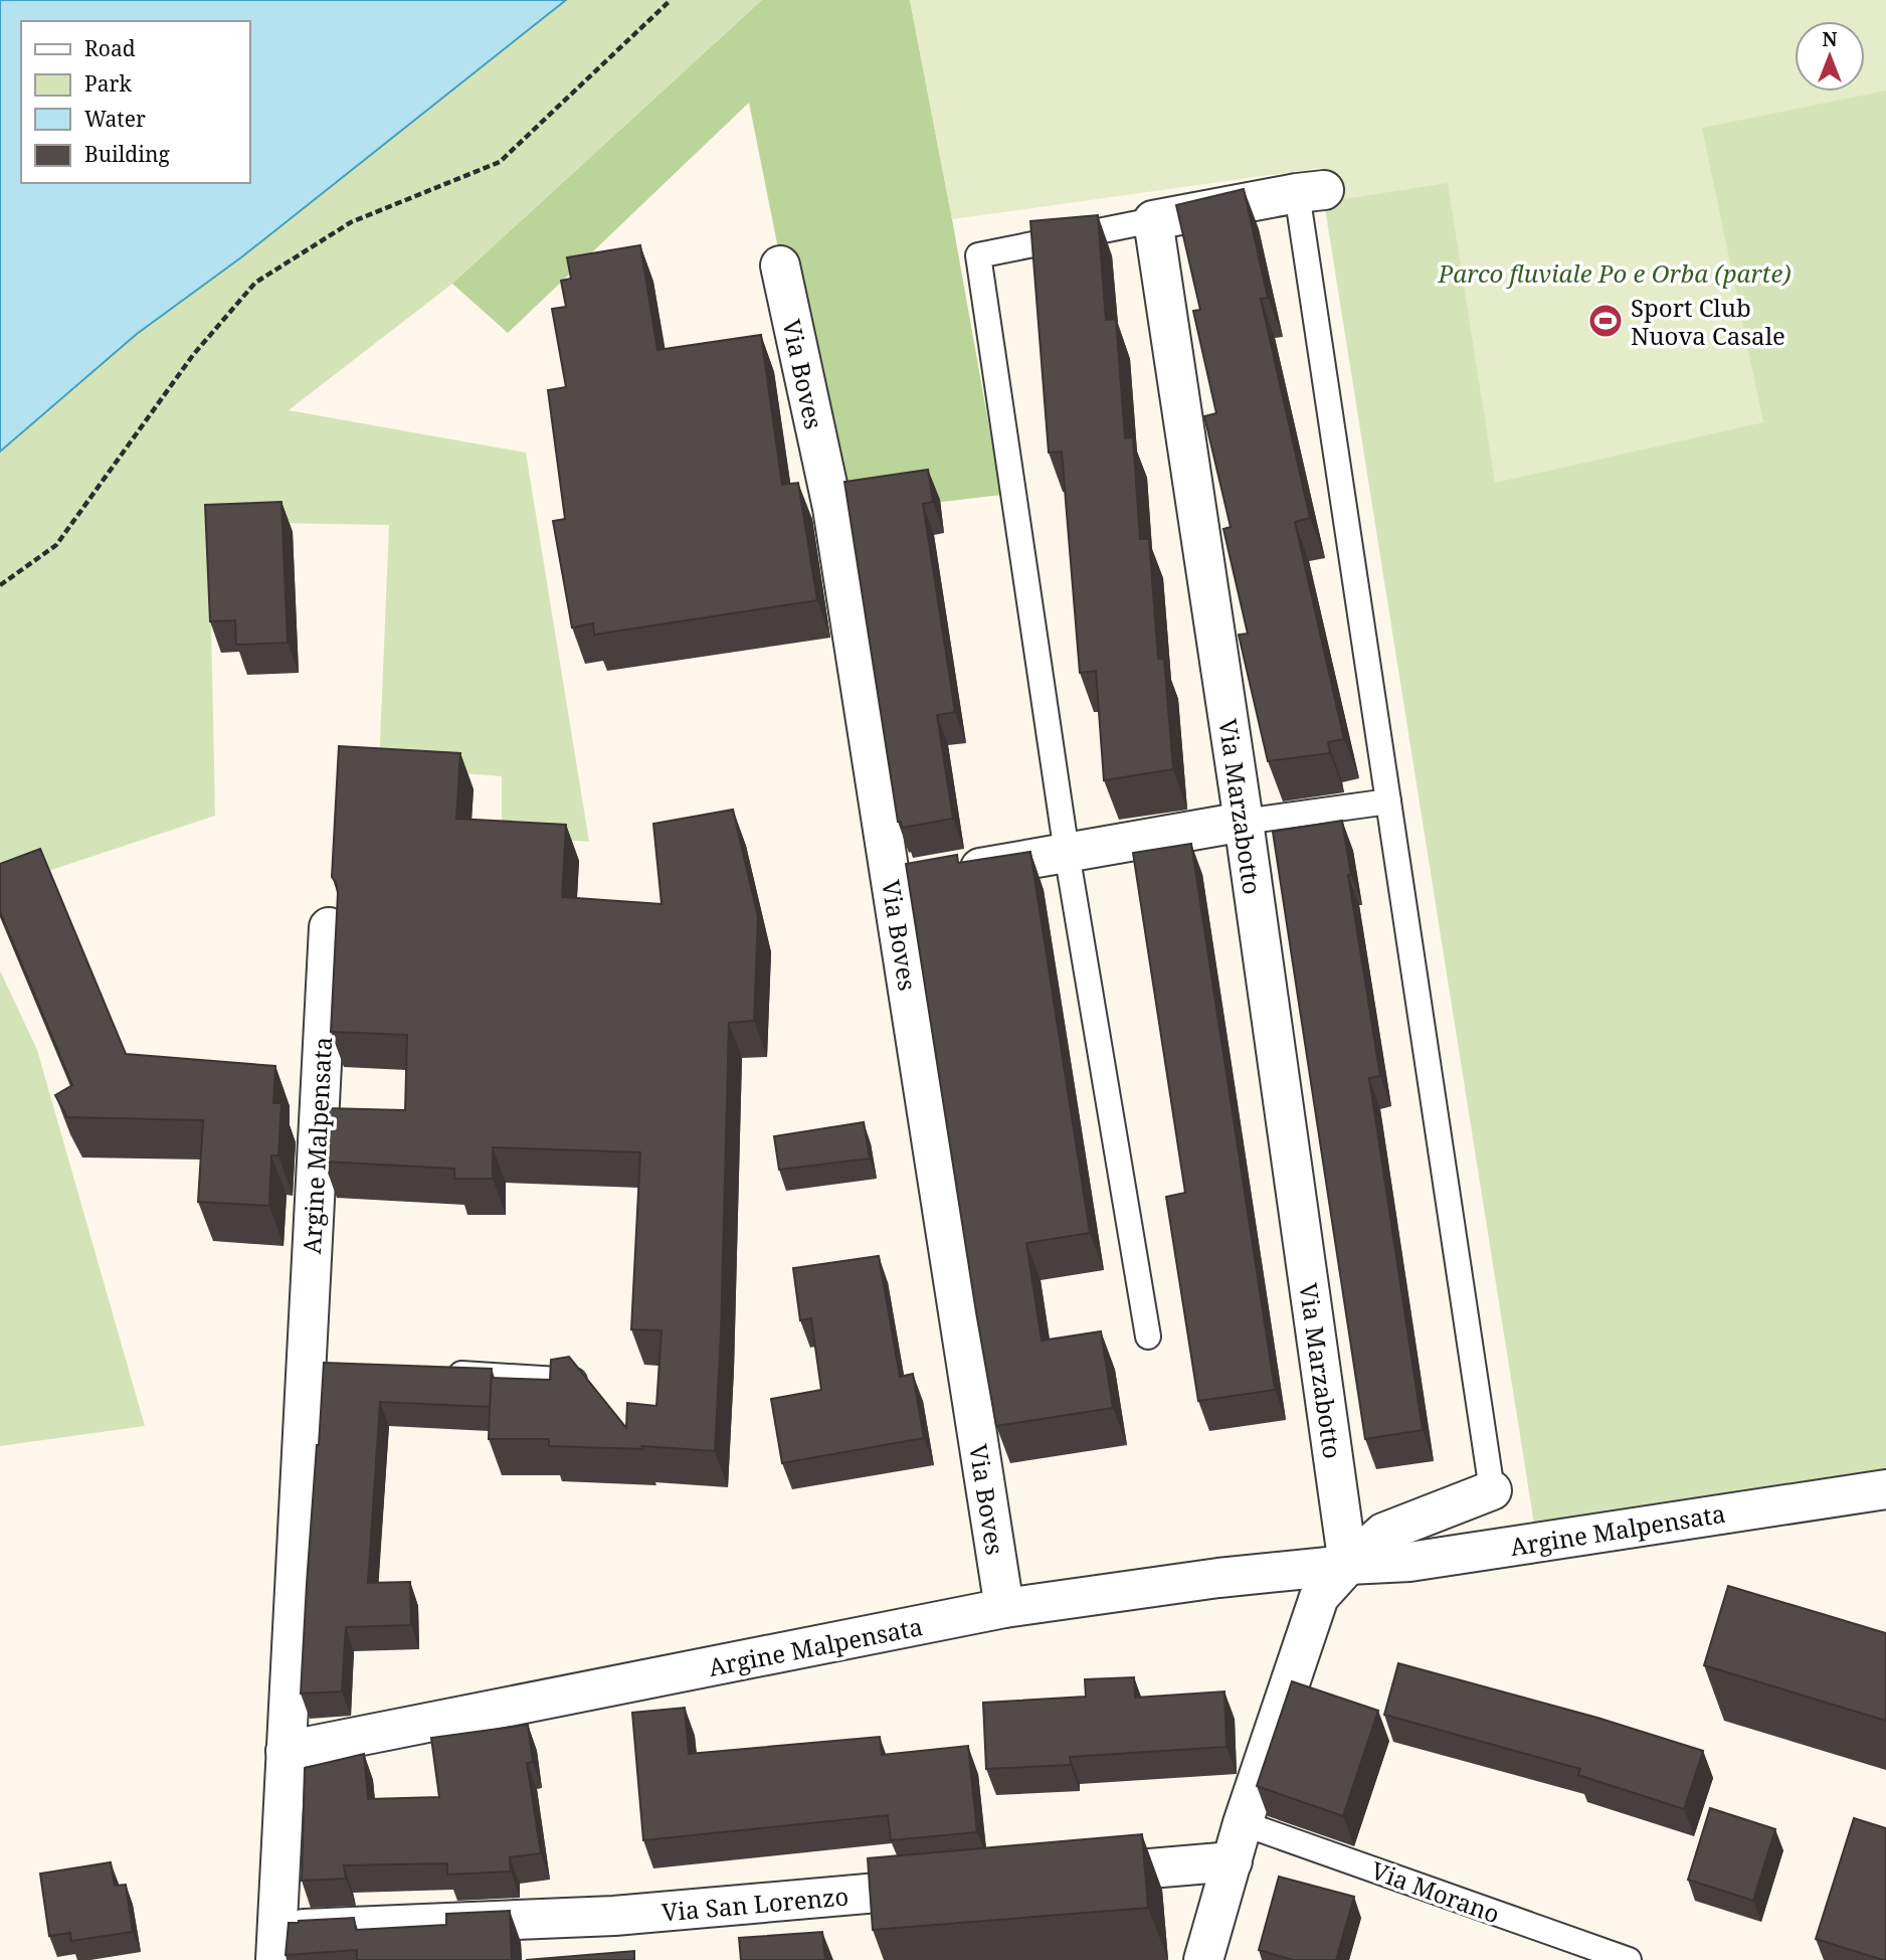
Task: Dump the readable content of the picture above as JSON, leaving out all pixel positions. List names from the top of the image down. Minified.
{"streets":{"street":["Via Boves","Via Marzabotto","Argine Malpensata","Via San Lorenzo"],"lane":["Via Morano"]},"crossings":[["Via Boves","Argine Malpensata"],["Via Marzabotto","Argine Malpensata"],["Argine Malpensata","Via San Lorenzo"]],"parks":["Parco fluviale Po e Orba (parte)"],"places":{"sports":["Sport Club Nuova Casale"]},"legend":["Road","Park","Water","Building"],"north":"top"}
